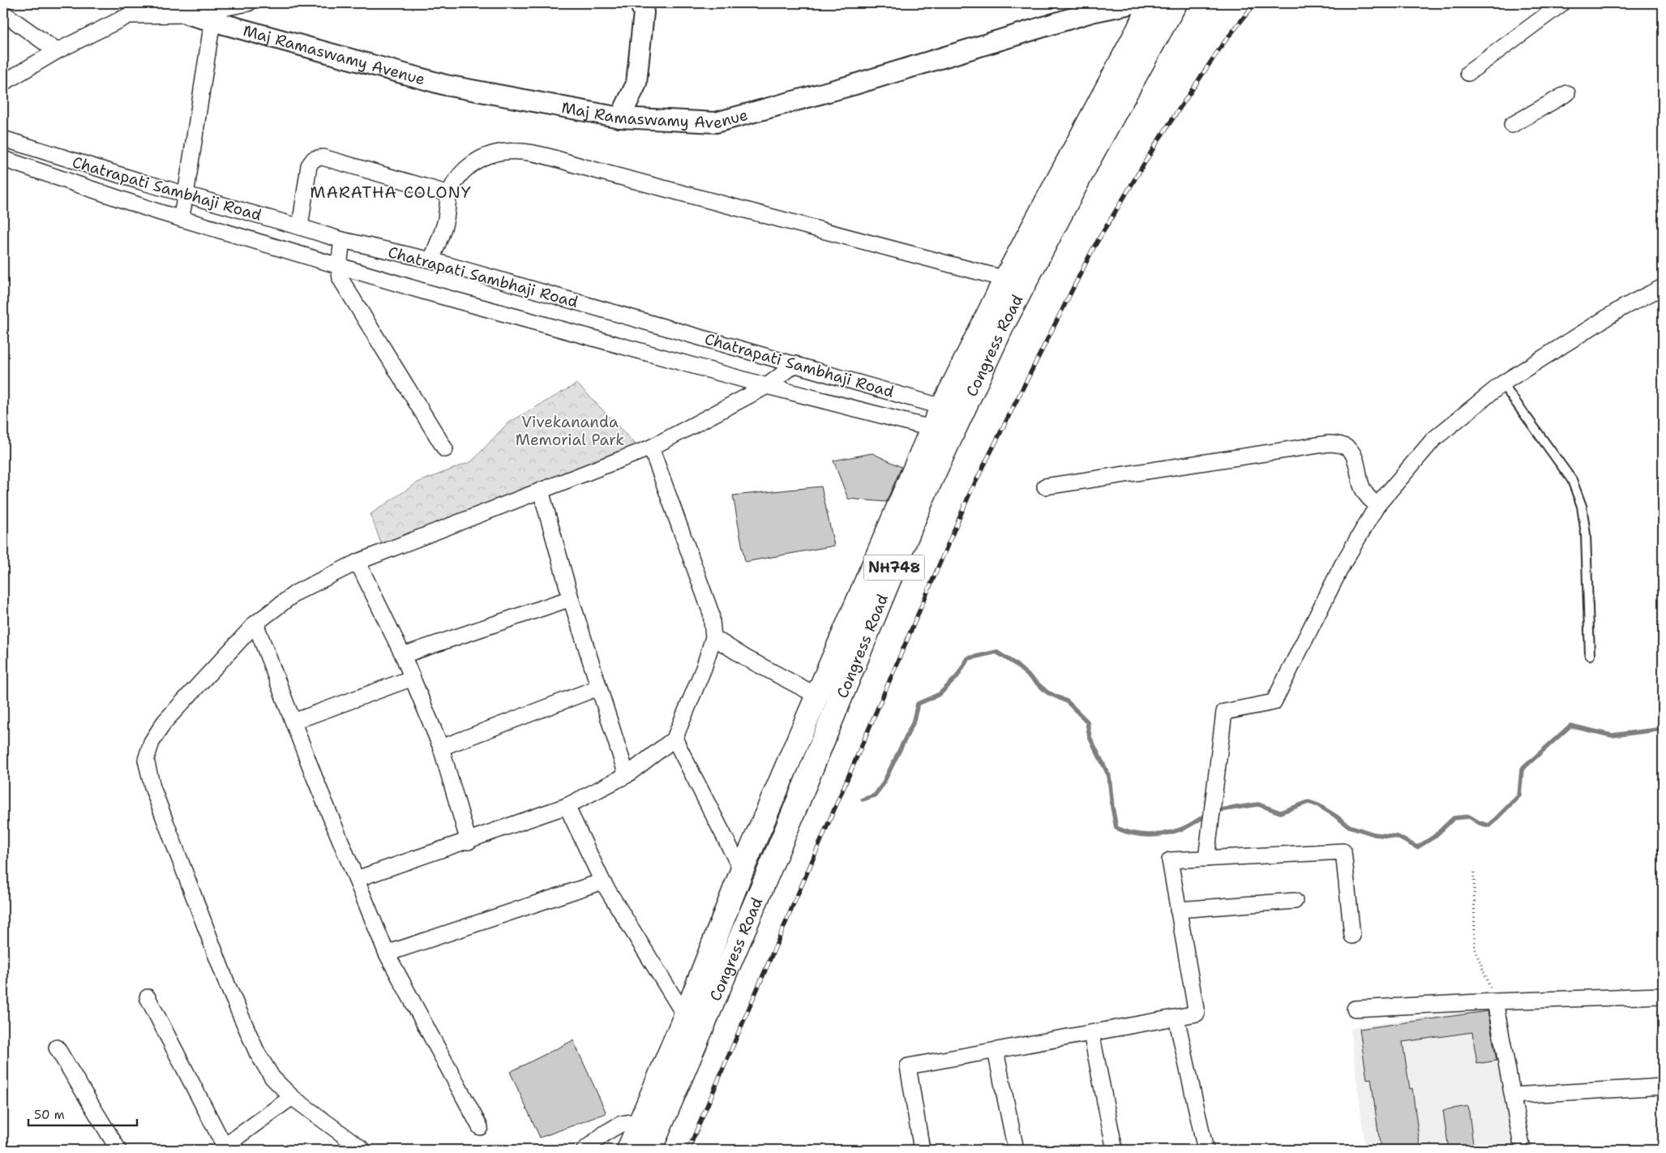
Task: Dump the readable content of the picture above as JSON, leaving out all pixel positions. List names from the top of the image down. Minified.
{"streets":{"highway":["Congress Road","NH748"],"street":["Maj Ramaswamy Avenue","Chatrapati Sambhaji Road"]},"crossings":[["Chatrapati Sambhaji Road","Congress Road"]],"districts":["MARATHA COLONY"],"parks":["Vivekananda Memorial Park"],"scale_bar":"50 m"}
